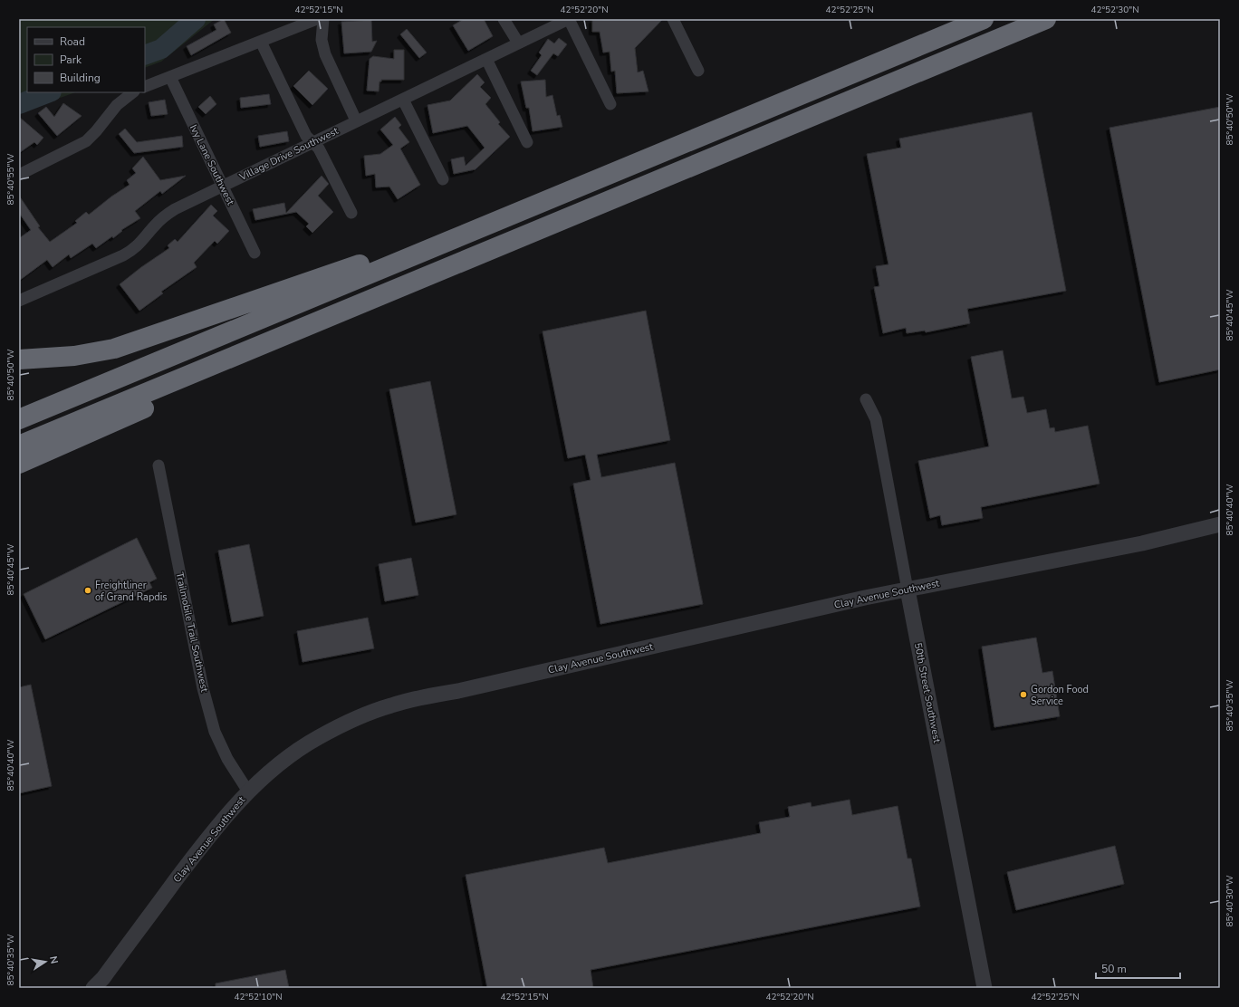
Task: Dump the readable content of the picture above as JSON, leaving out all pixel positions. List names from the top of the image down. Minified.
{"streets":{"street":["Village Drive Southwest","Ivy Lane Southwest","Clay Avenue Southwest","Trailmobile Trail Southwest","50th Street Southwest"]},"crossings":[["Village Drive Southwest","Ivy Lane Southwest"],["Clay Avenue Southwest","Trailmobile Trail Southwest"],["Clay Avenue Southwest","50th Street Southwest"]],"places":["Freightliner of Grand Rapdis","Gordon Food Service"],"legend":["Road","Park","Building"],"scale_bar":"50 m","north":"right","coordinates":["42°52'15\"N","42°52'20\"N","42°52'25\"N","42°52'30\"N","85°40'50\"W","85°40'55\"W","85°40'45\"W","85°40'40\"W","85°40'35\"W","85°40'30\"W","42°52'10\"N"]}
